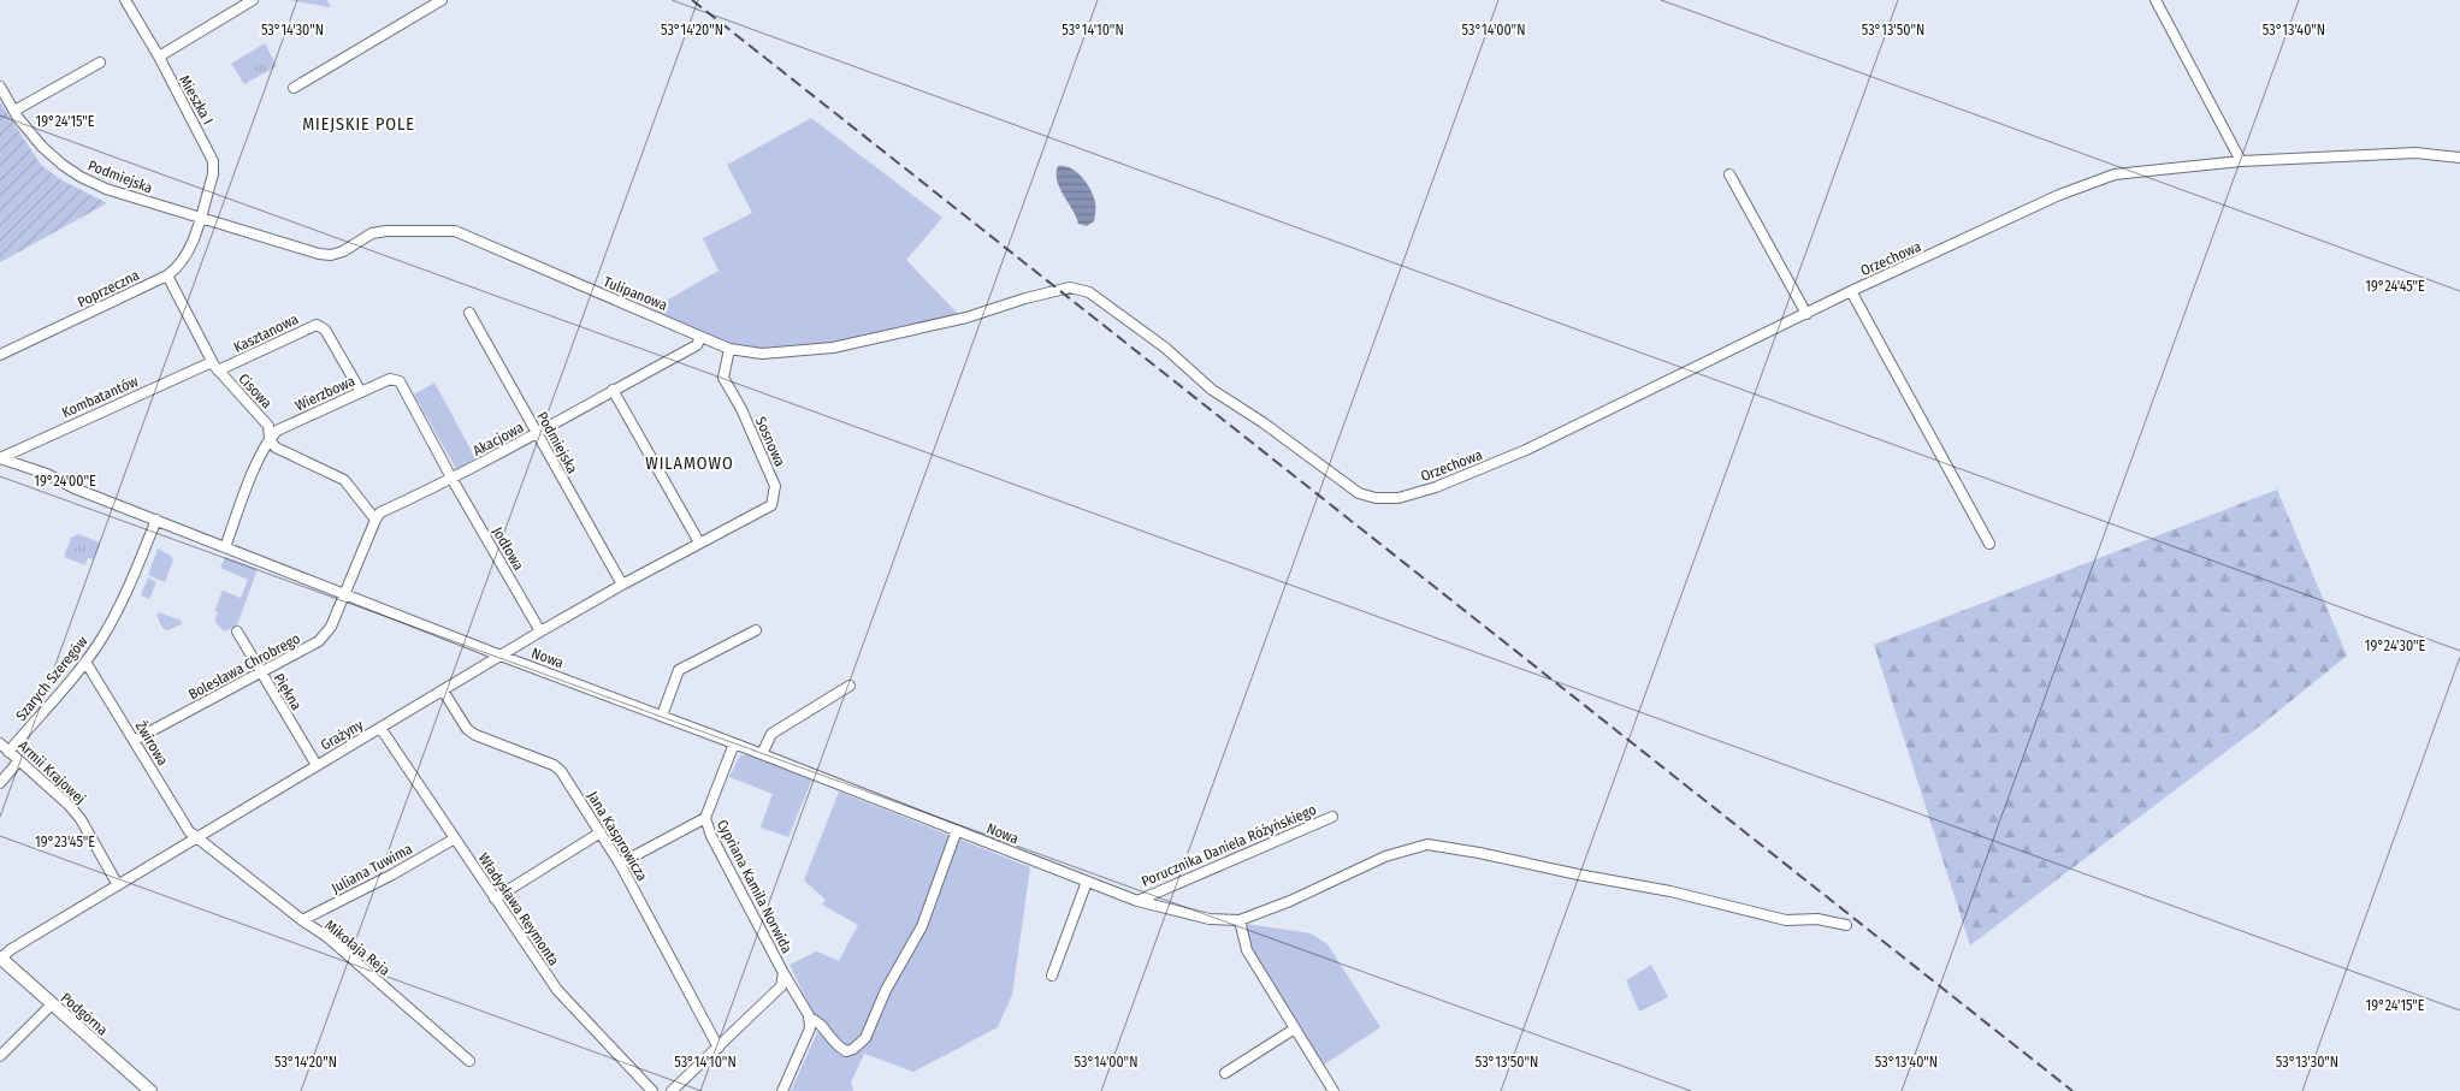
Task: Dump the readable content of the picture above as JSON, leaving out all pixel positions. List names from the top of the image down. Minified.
{"streets":{"main road":["Podgórna"],"street":["Mieszka I","Podmiejska","Orzechowa","Poprzeczna","Tulipanowa","Kasztanowa","Cisowa","Wierzbowa","Kombatantów","Akacjowa","Sosnowa","Jodłowa","Nowa","Bolesława Chrobrego","Szarych Szeregów","Piękna","Grażyny","Żwirowa","Armii Krajowej","Jana Kasprowicza","Porucznika Daniela Różyńskiego","Juliana Tuwima","Cypriana Kamila Norwida","Władysława Reymonta","Mikołaja Reja"]},"crossings":[["Mieszka I","Podmiejska"],["Mieszka I","Poprzeczna"],["Mieszka I","Tulipanowa"],["Podmiejska","Poprzeczna"],["Podmiejska","Tulipanowa"],["Podmiejska","Akacjowa"],["Podmiejska","Grażyny"],["Orzechowa","Tulipanowa"],["Poprzeczna","Tulipanowa"],["Poprzeczna","Cisowa"],["Tulipanowa","Akacjowa"],["Tulipanowa","Sosnowa"],["Kasztanowa","Cisowa"],["Kasztanowa","Wierzbowa"],["Cisowa","Wierzbowa"],["Cisowa","Kombatantów"],["Cisowa","Akacjowa"],["Wierzbowa","Akacjowa"],["Wierzbowa","Jodłowa"],["Wierzbowa","Nowa"],["Kombatantów","Nowa"],["Akacjowa","Jodłowa"],["Sosnowa","Grażyny"],["Jodłowa","Grażyny"],["Nowa","Bolesława Chrobrego"],["Nowa","Szarych Szeregów"],["Nowa","Grażyny"],["Nowa","Porucznika Daniela Różyńskiego"],["Nowa","Cypriana Kamila Norwida"],["Bolesława Chrobrego","Piękna"],["Bolesława Chrobrego","Żwirowa"],["Szarych Szeregów","Żwirowa"],["Szarych Szeregów","Armii Krajowej"],["Piękna","Grażyny"],["Grażyny","Żwirowa"],["Grażyny","Armii Krajowej"],["Grażyny","Jana Kasprowicza"],["Grażyny","Władysława Reymonta"],["Grażyny","Mikołaja Reja"],["Grażyny","Podgórna"],["Żwirowa","Mikołaja Reja"],["Jana Kasprowicza","Cypriana Kamila Norwida"],["Juliana Tuwima","Władysława Reymonta"],["Juliana Tuwima","Mikołaja Reja"]],"districts":["MIEJSKIE POLE","WILAMOWO"],"coordinates":["53°14'20\"N","53°14'10\"N","53°14'00\"N","53°13'50\"N","53°13'40\"N","53°14'30\"N","19°24'15\"E","19°24'45\"E","19°24'00\"E","19°24'30\"E","19°23'45\"E","53°13'30\"N"]}
